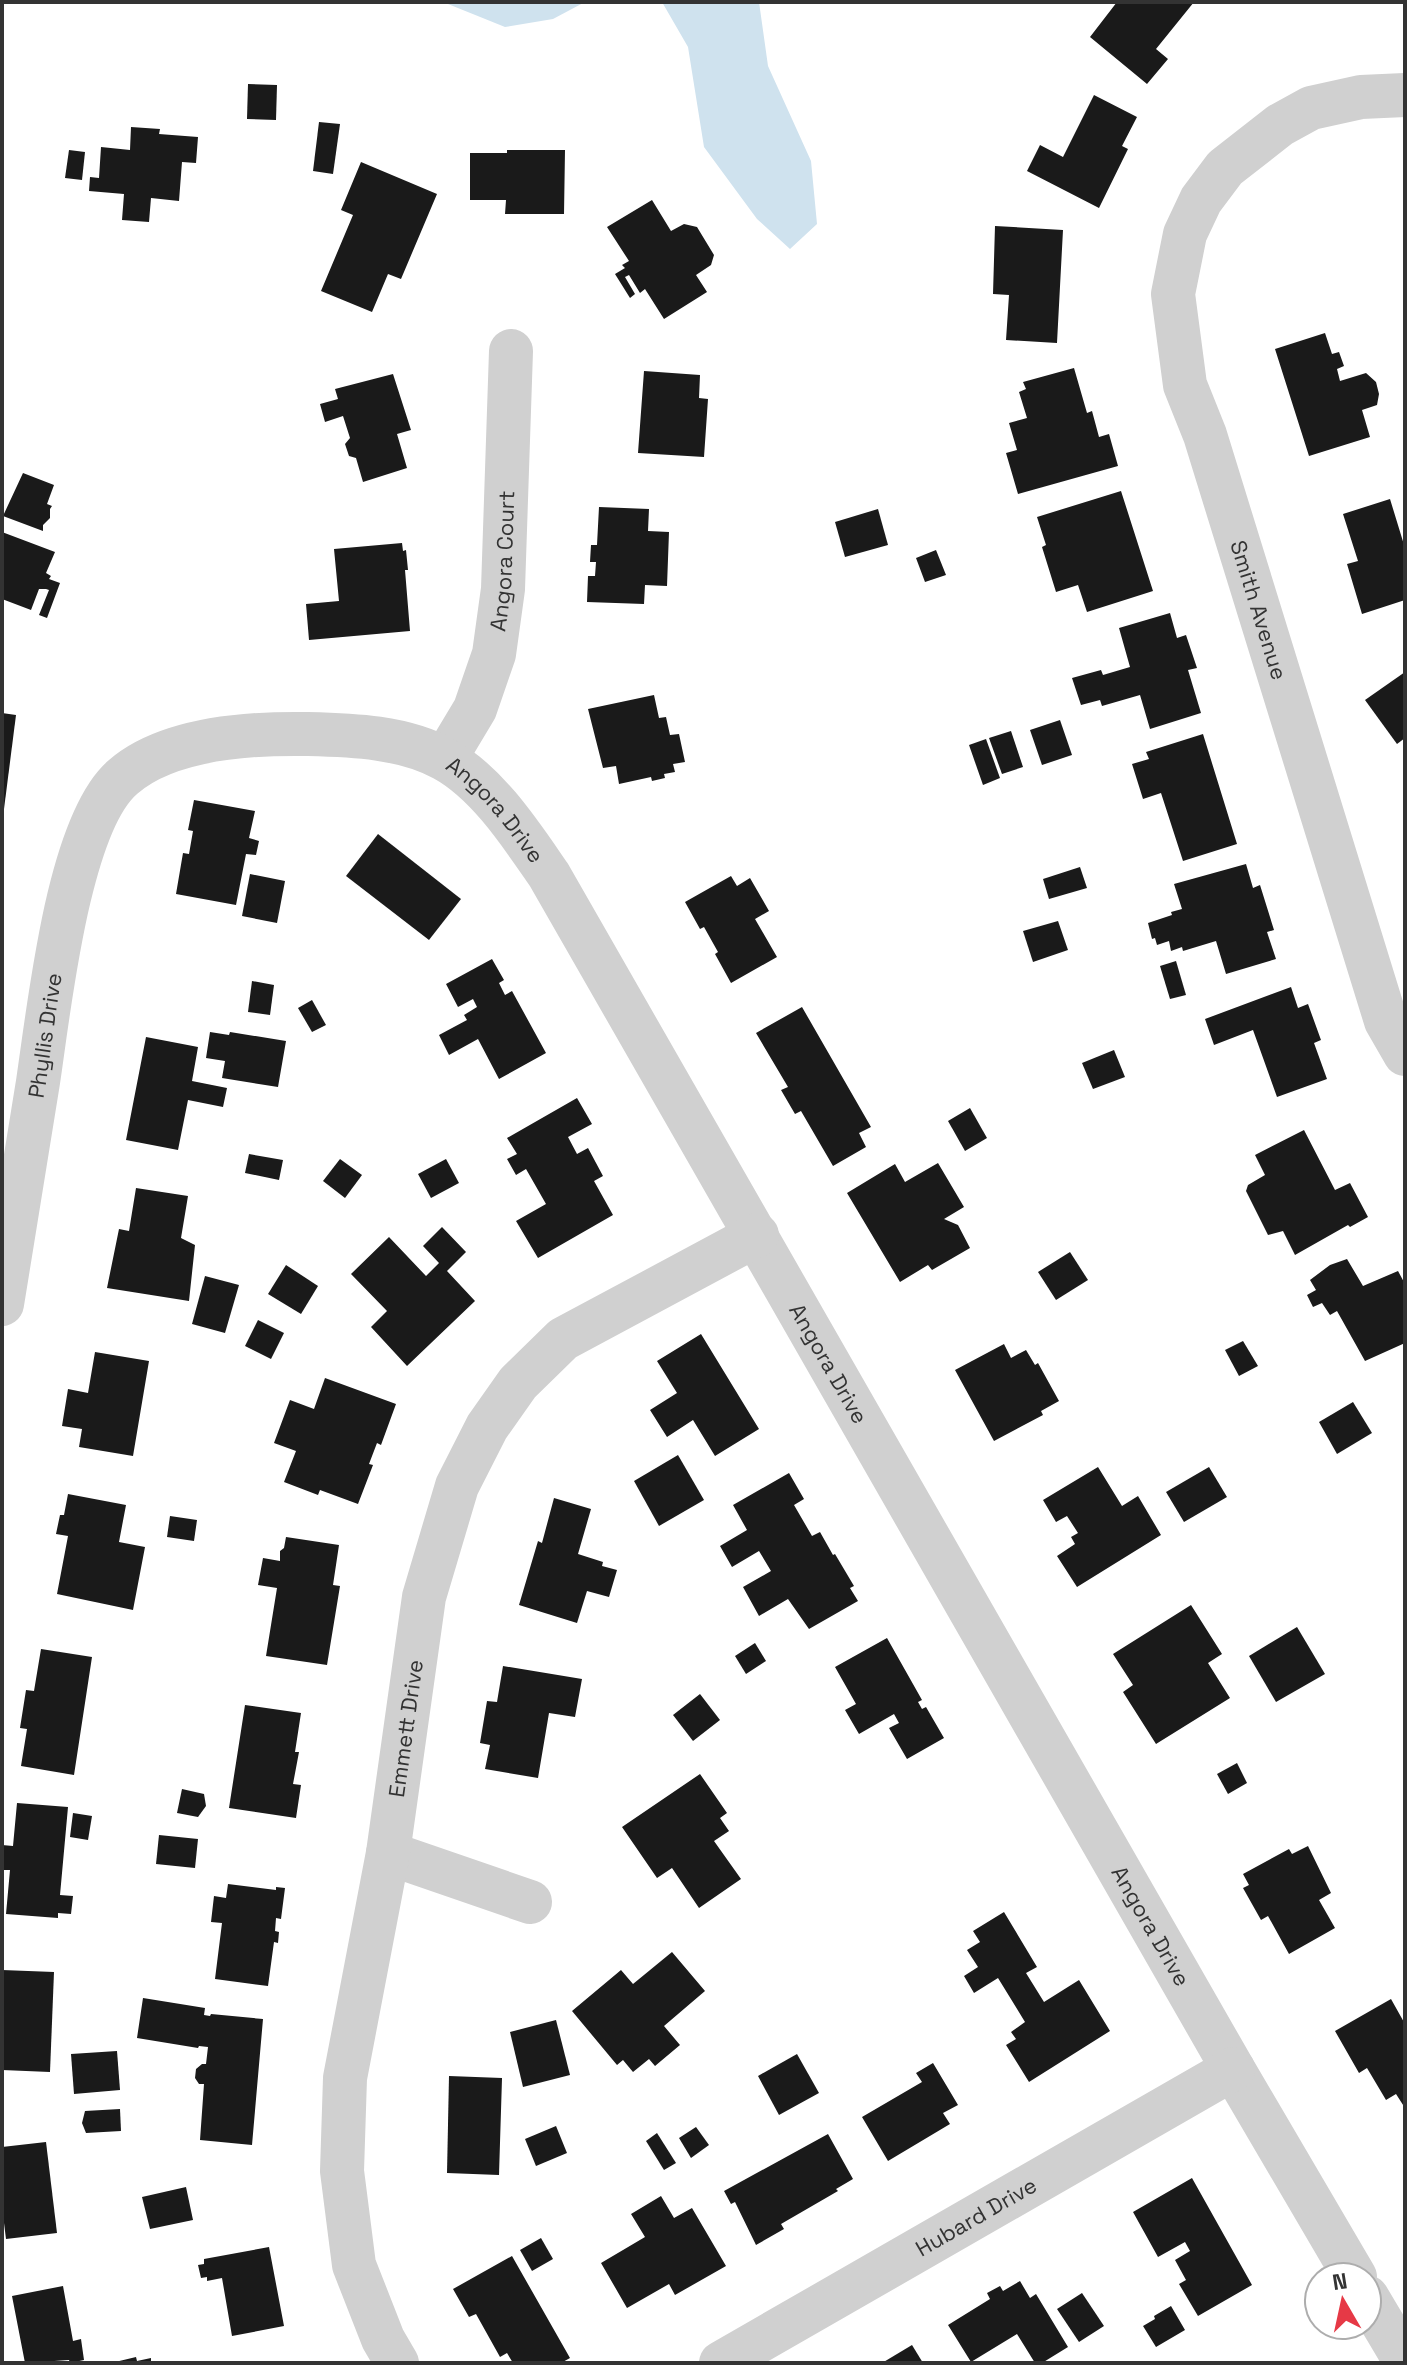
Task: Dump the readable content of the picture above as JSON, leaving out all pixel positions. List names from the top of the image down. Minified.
{"streets":{"street":["Angora Court","Smith Avenue","Angora Drive","Phyllis Drive","Emmett Drive","Hubard Drive"]},"crossings":[["Angora Court","Angora Drive"],["Angora Drive","Phyllis Drive"],["Angora Drive","Emmett Drive"],["Angora Drive","Hubard Drive"]],"north":"top"}
